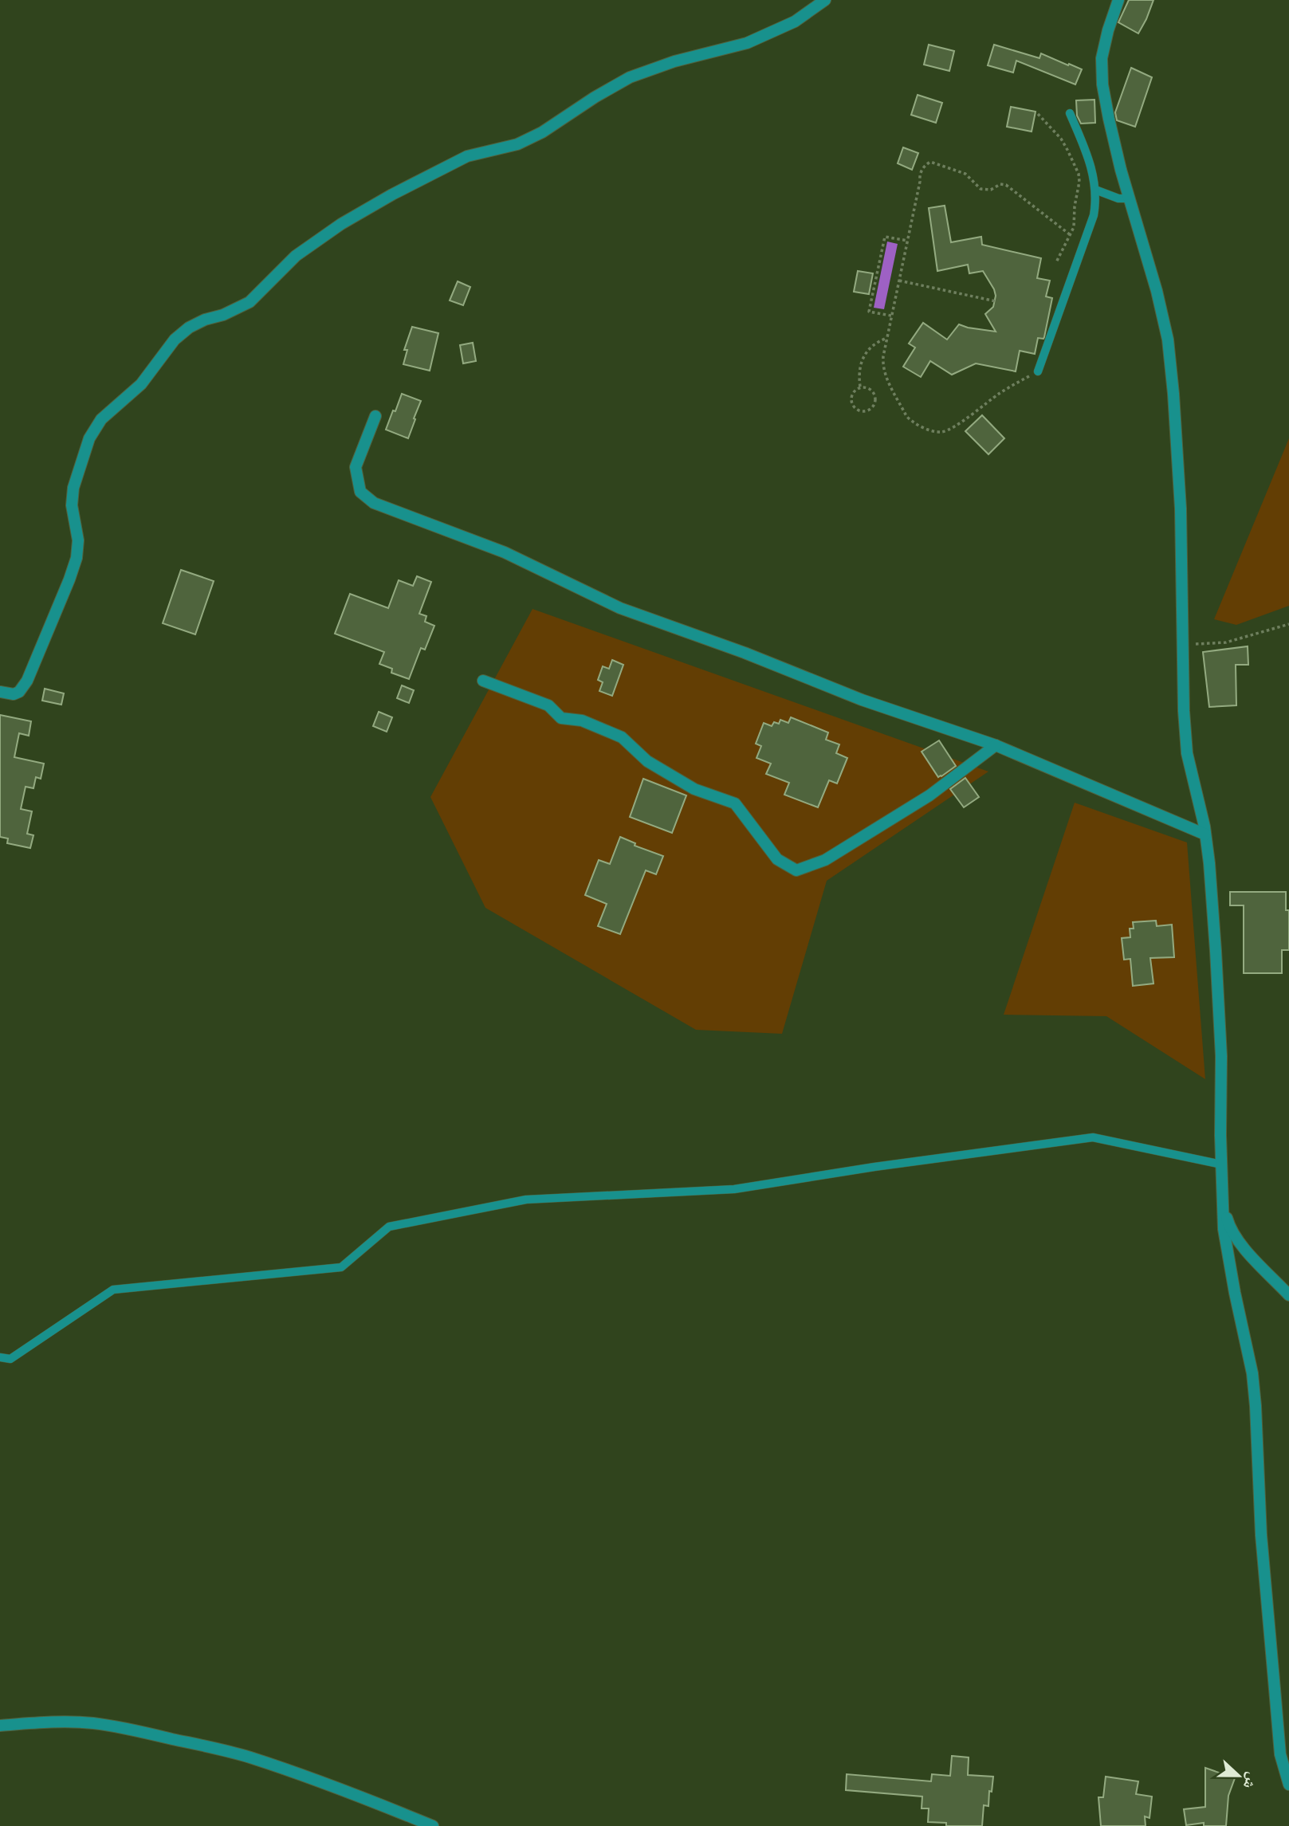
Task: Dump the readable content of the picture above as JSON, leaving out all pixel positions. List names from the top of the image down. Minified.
{"north":"right"}
